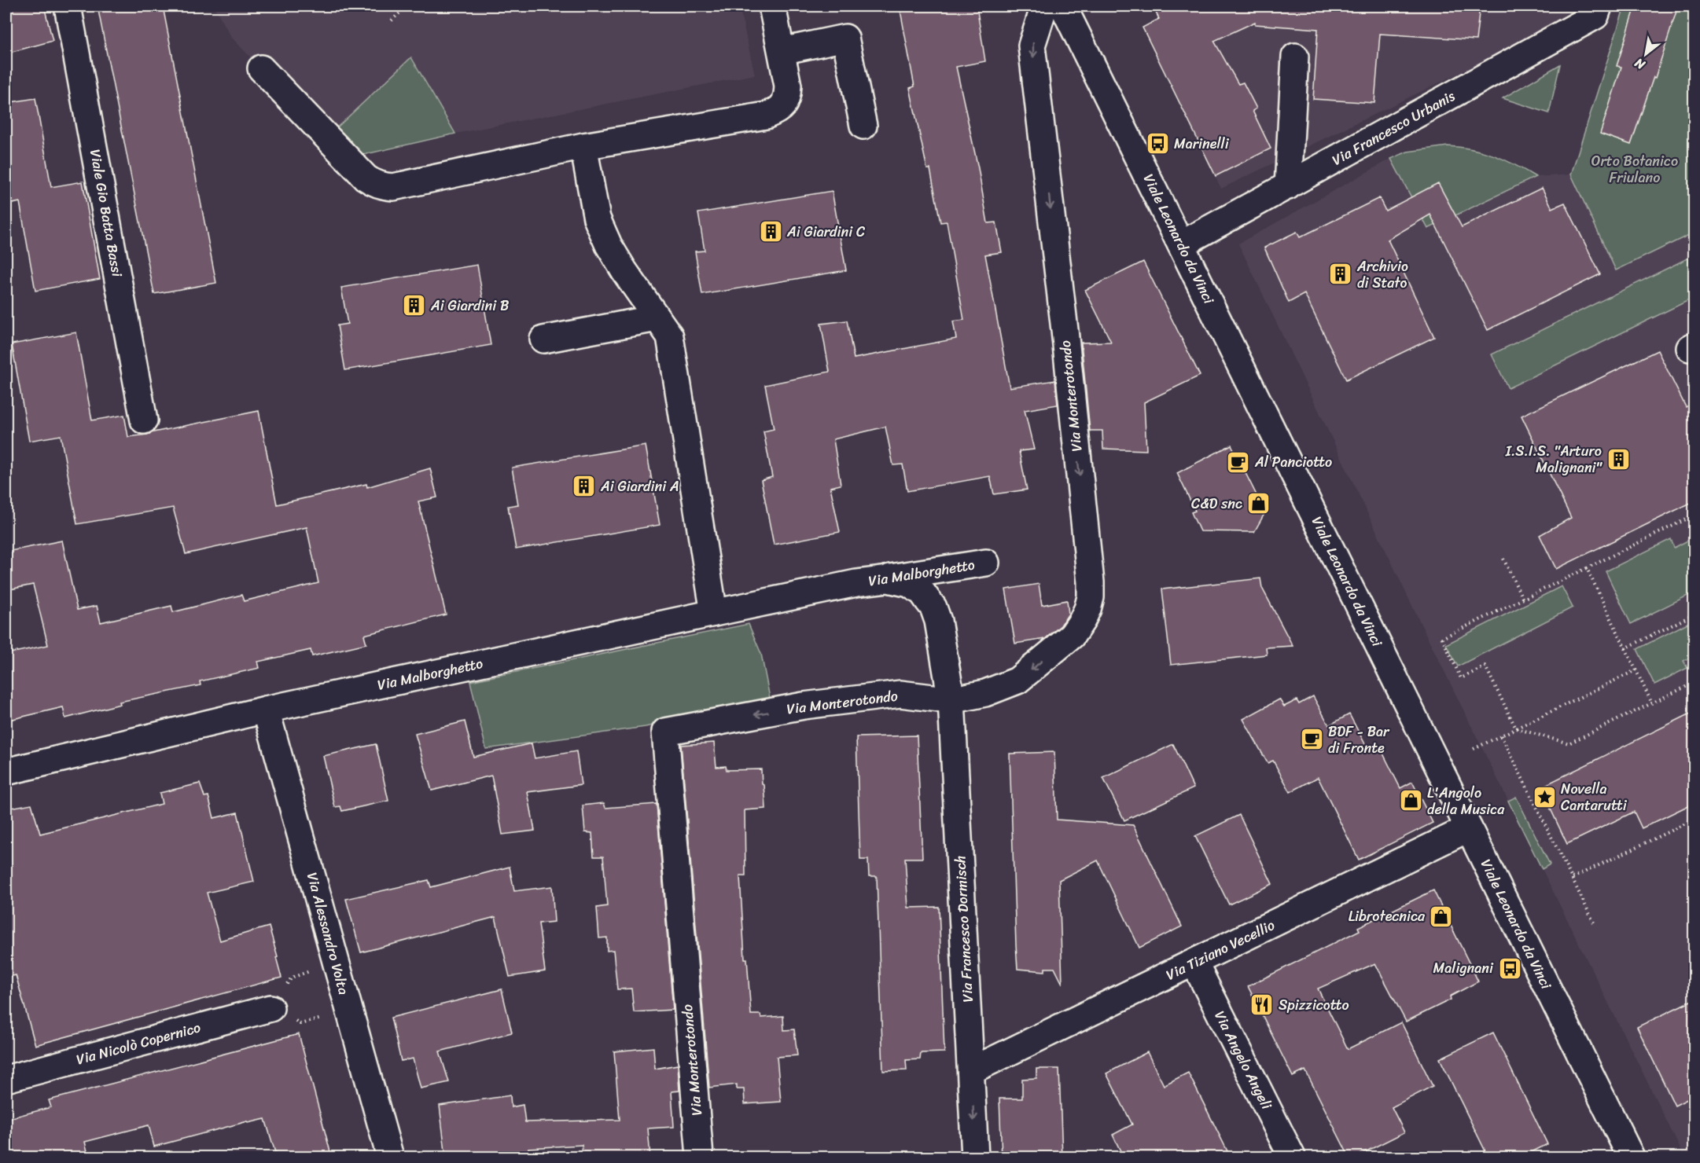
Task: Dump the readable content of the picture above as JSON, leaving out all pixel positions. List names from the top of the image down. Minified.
{"streets":{"street":["Via Francesco Urbanis","Viale Gio Batta Bassi","Viale Leonardo da Vinci","Via Monterotondo","Via Malborghetto","Via Francesco Dormisch","Via Alessandro Volta","Via Tiziano Vecellio","Via Nicolò Copernico","Via Angelo Angeli"]},"crossings":[["Via Francesco Urbanis","Viale Leonardo da Vinci"],["Viale Leonardo da Vinci","Via Tiziano Vecellio"],["Via Monterotondo","Via Malborghetto"],["Via Monterotondo","Via Francesco Dormisch"],["Via Malborghetto","Via Francesco Dormisch"],["Via Malborghetto","Via Alessandro Volta"],["Via Francesco Dormisch","Via Tiziano Vecellio"],["Via Tiziano Vecellio","Via Angelo Angeli"]],"one_way":["Via Monterotondo"],"parks":["Orto Botanico Friulano"],"places":{"bus stop":["Marinelli","Malignani"],"building":["Ai Giardini C","Archivio di Stato","Ai Giardini B","I.S.I.S. \"Arturo Malignani\"","Ai Giardini A"],"cafe":["Al Panciotto","BDF - Bar di Fronte"],"shop":["C&D snc","L'Angolo della Musica","Librotecnica"],"place":["Novella Cantarutti"],"restaurant":["Spizzicotto"]},"north":"bottom left"}
